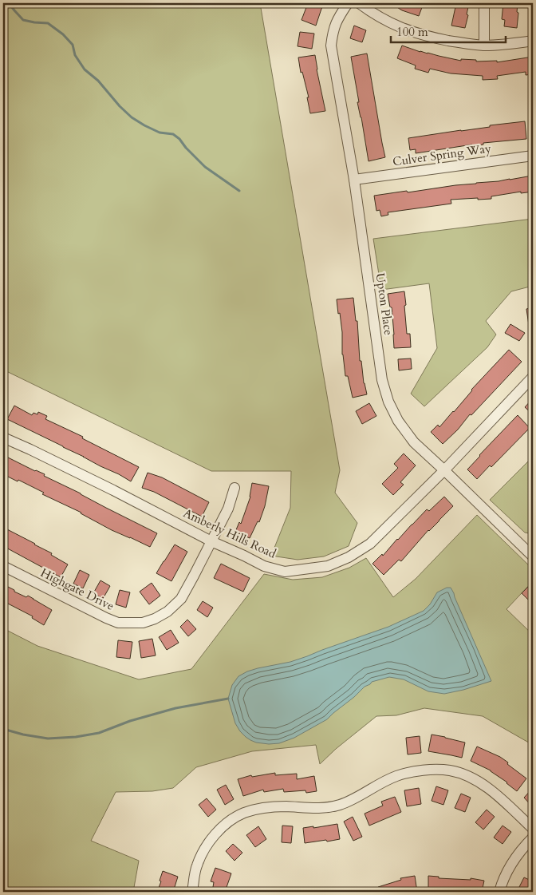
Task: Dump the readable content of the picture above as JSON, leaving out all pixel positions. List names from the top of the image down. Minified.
{"streets":{"street":["Culver Spring Way","Upton Place","Amberly Hills Road","Highgate Drive"]},"crossings":[["Culver Spring Way","Upton Place"],["Upton Place","Amberly Hills Road"],["Amberly Hills Road","Highgate Drive"]],"scale_bar":"100 m"}
